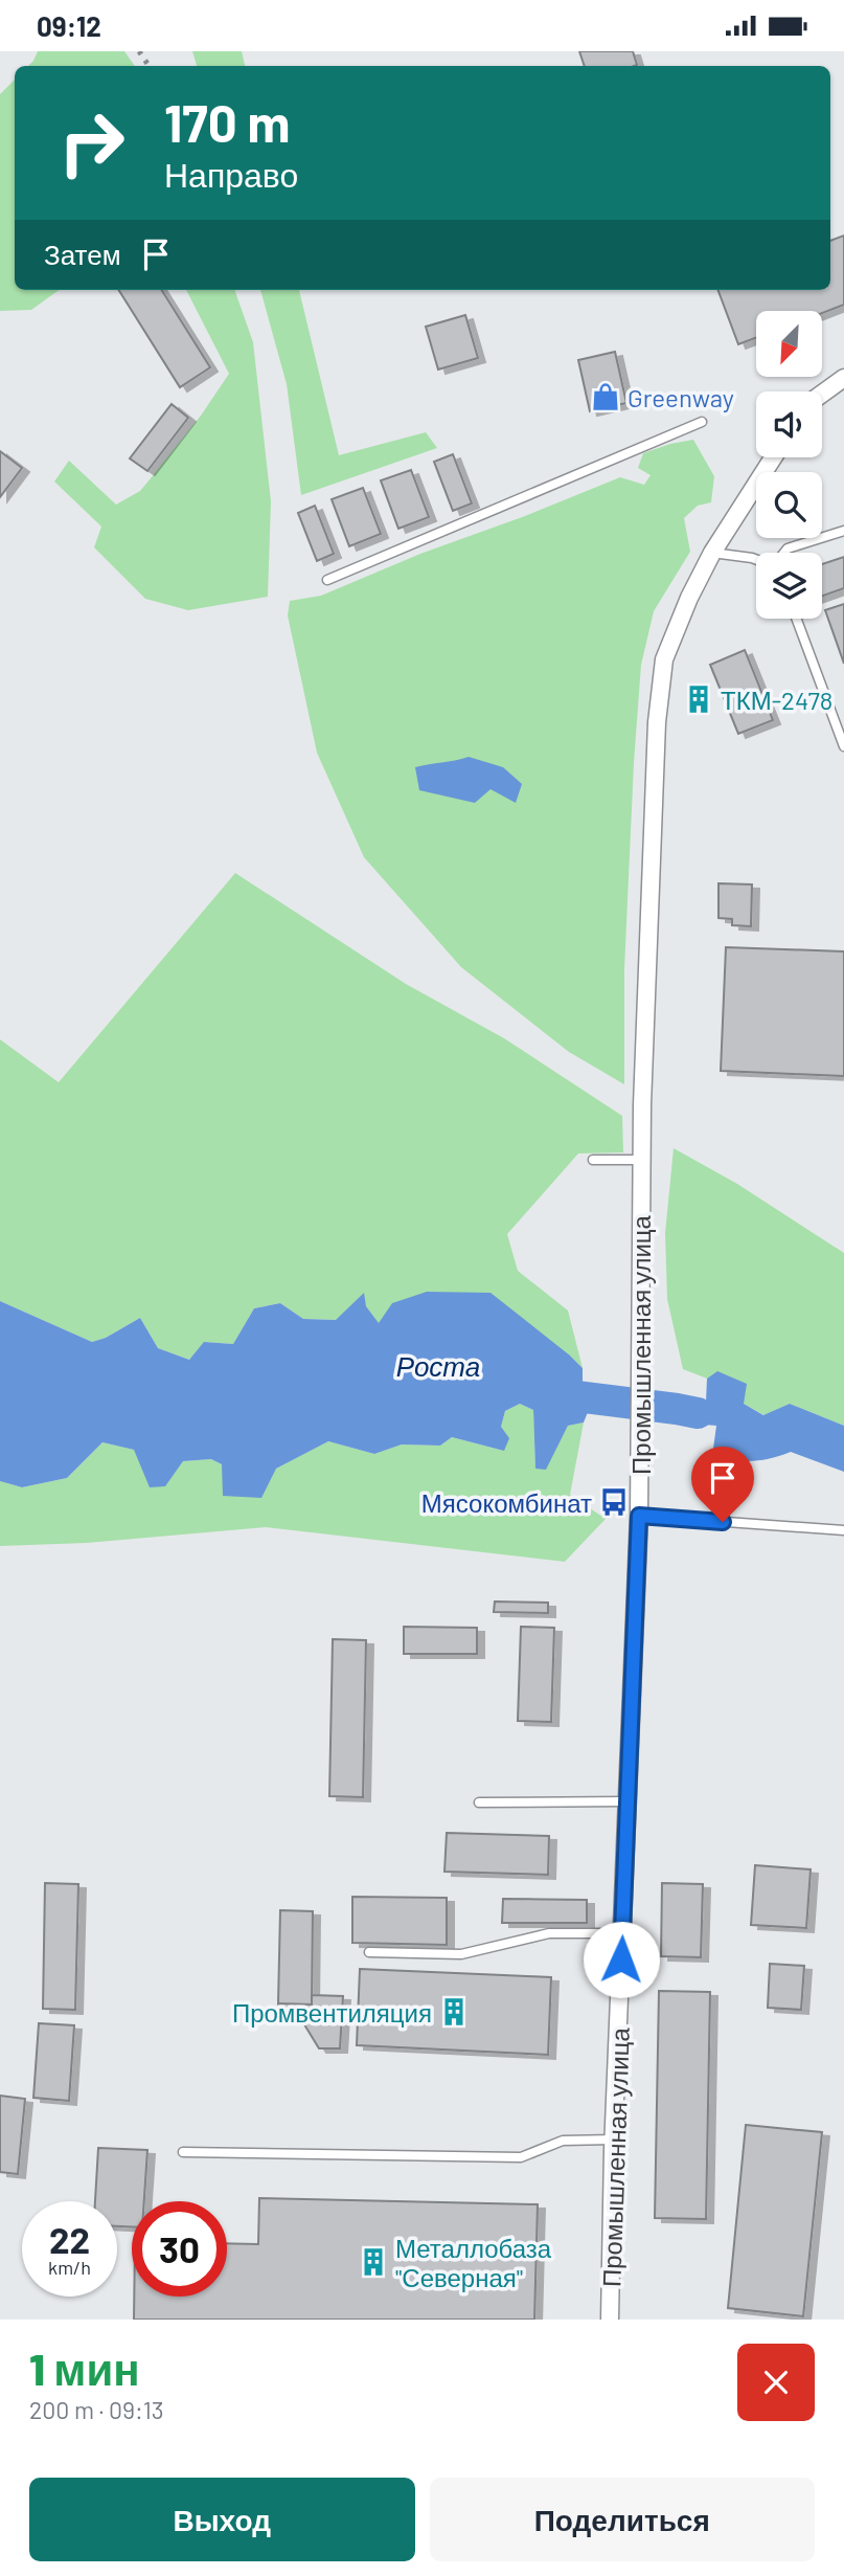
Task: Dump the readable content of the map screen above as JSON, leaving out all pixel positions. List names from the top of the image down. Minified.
{"streets":{"street":["Промышленная улица"]},"water":["Роста"],"places":{"shop":["Greenway"],"building":["ТКМ-2478","Промвентиляция","Металлобаза \"Северная\""],"bus stop":["Мясокомбинат"]},"north":"bottom left","page":{"status":"09:12","turn":["170 m","Направо"],"then":"Затем","speed":"22 km/h","limit":"30","heading":["1 мин","200 m · 09:13"],"buttons":["Выход","Поделиться"]}}
